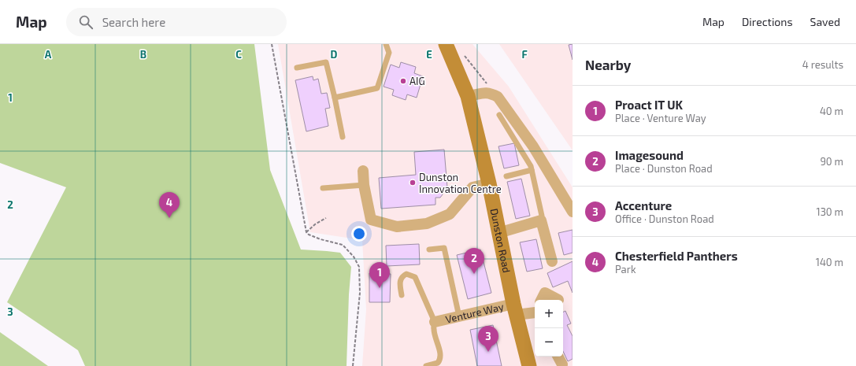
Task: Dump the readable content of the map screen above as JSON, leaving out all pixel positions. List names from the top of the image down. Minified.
{"streets":{"main road":["Dunston Road"],"street":["Venture Way"]},"crossings":[["Dunston Road","Venture Way"]],"places":["AIG","Dunston Innovation Centre"],"page":{"header":"Map","search":"Search here","nav":["Map","Directions","Saved"],"heading":["Nearby","4 results"],"list":[{"mark":"1","name":"Proact IT UK","note":"Place · Venture Way","value":"40 m"},{"mark":"2","name":"Imagesound","note":"Place · Dunston Road","value":"90 m"},{"mark":"3","name":"Accenture","note":"Office · Dunston Road","value":"130 m"},{"mark":"4","name":"Chesterfield Panthers","note":"Park","value":"140 m"}],"pins":["4","2","1","3"],"map_buttons":["+","−"]},"grid":{"columns":["A","B","C","D","E","F"],"rows":["1","2","3"]}}
